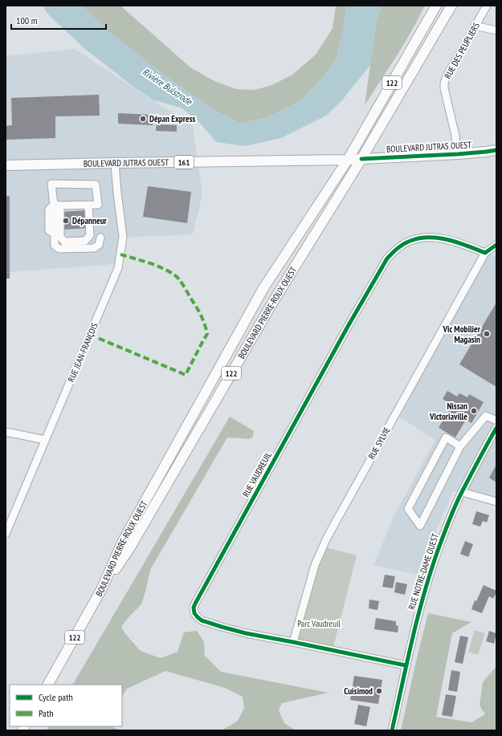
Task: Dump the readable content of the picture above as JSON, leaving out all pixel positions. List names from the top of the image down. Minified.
{"streets":{"main road":["122","BOULEVARD JUTRAS OUEST","161","BOULEVARD PIERRE-ROUX OUEST"],"street":["RUE DES PEUPLIERS","RUE JEAN-FRANÇOIS","RUE SYLVIE","RUE VAUDREUIL","RUE NOTRE-DAME OUEST"]},"crossings":[["RUE DES PEUPLIERS","BOULEVARD JUTRAS OUEST"],["122","BOULEVARD PIERRE-ROUX OUEST"],["BOULEVARD JUTRAS OUEST","BOULEVARD PIERRE-ROUX OUEST"],["BOULEVARD JUTRAS OUEST","RUE JEAN-FRANÇOIS"],["RUE SYLVIE","RUE VAUDREUIL"],["RUE VAUDREUIL","RUE NOTRE-DAME OUEST"]],"water":["Rivière Bulstrode"],"parks":["Parc Vaudreuil"],"places":["Dépan Express","Dépanneur","Vic Mobilier Magasin","Nissan Victoriaville","Cuisimod"],"legend":["Cycle path","Path"],"scale_bar":"100 m"}
